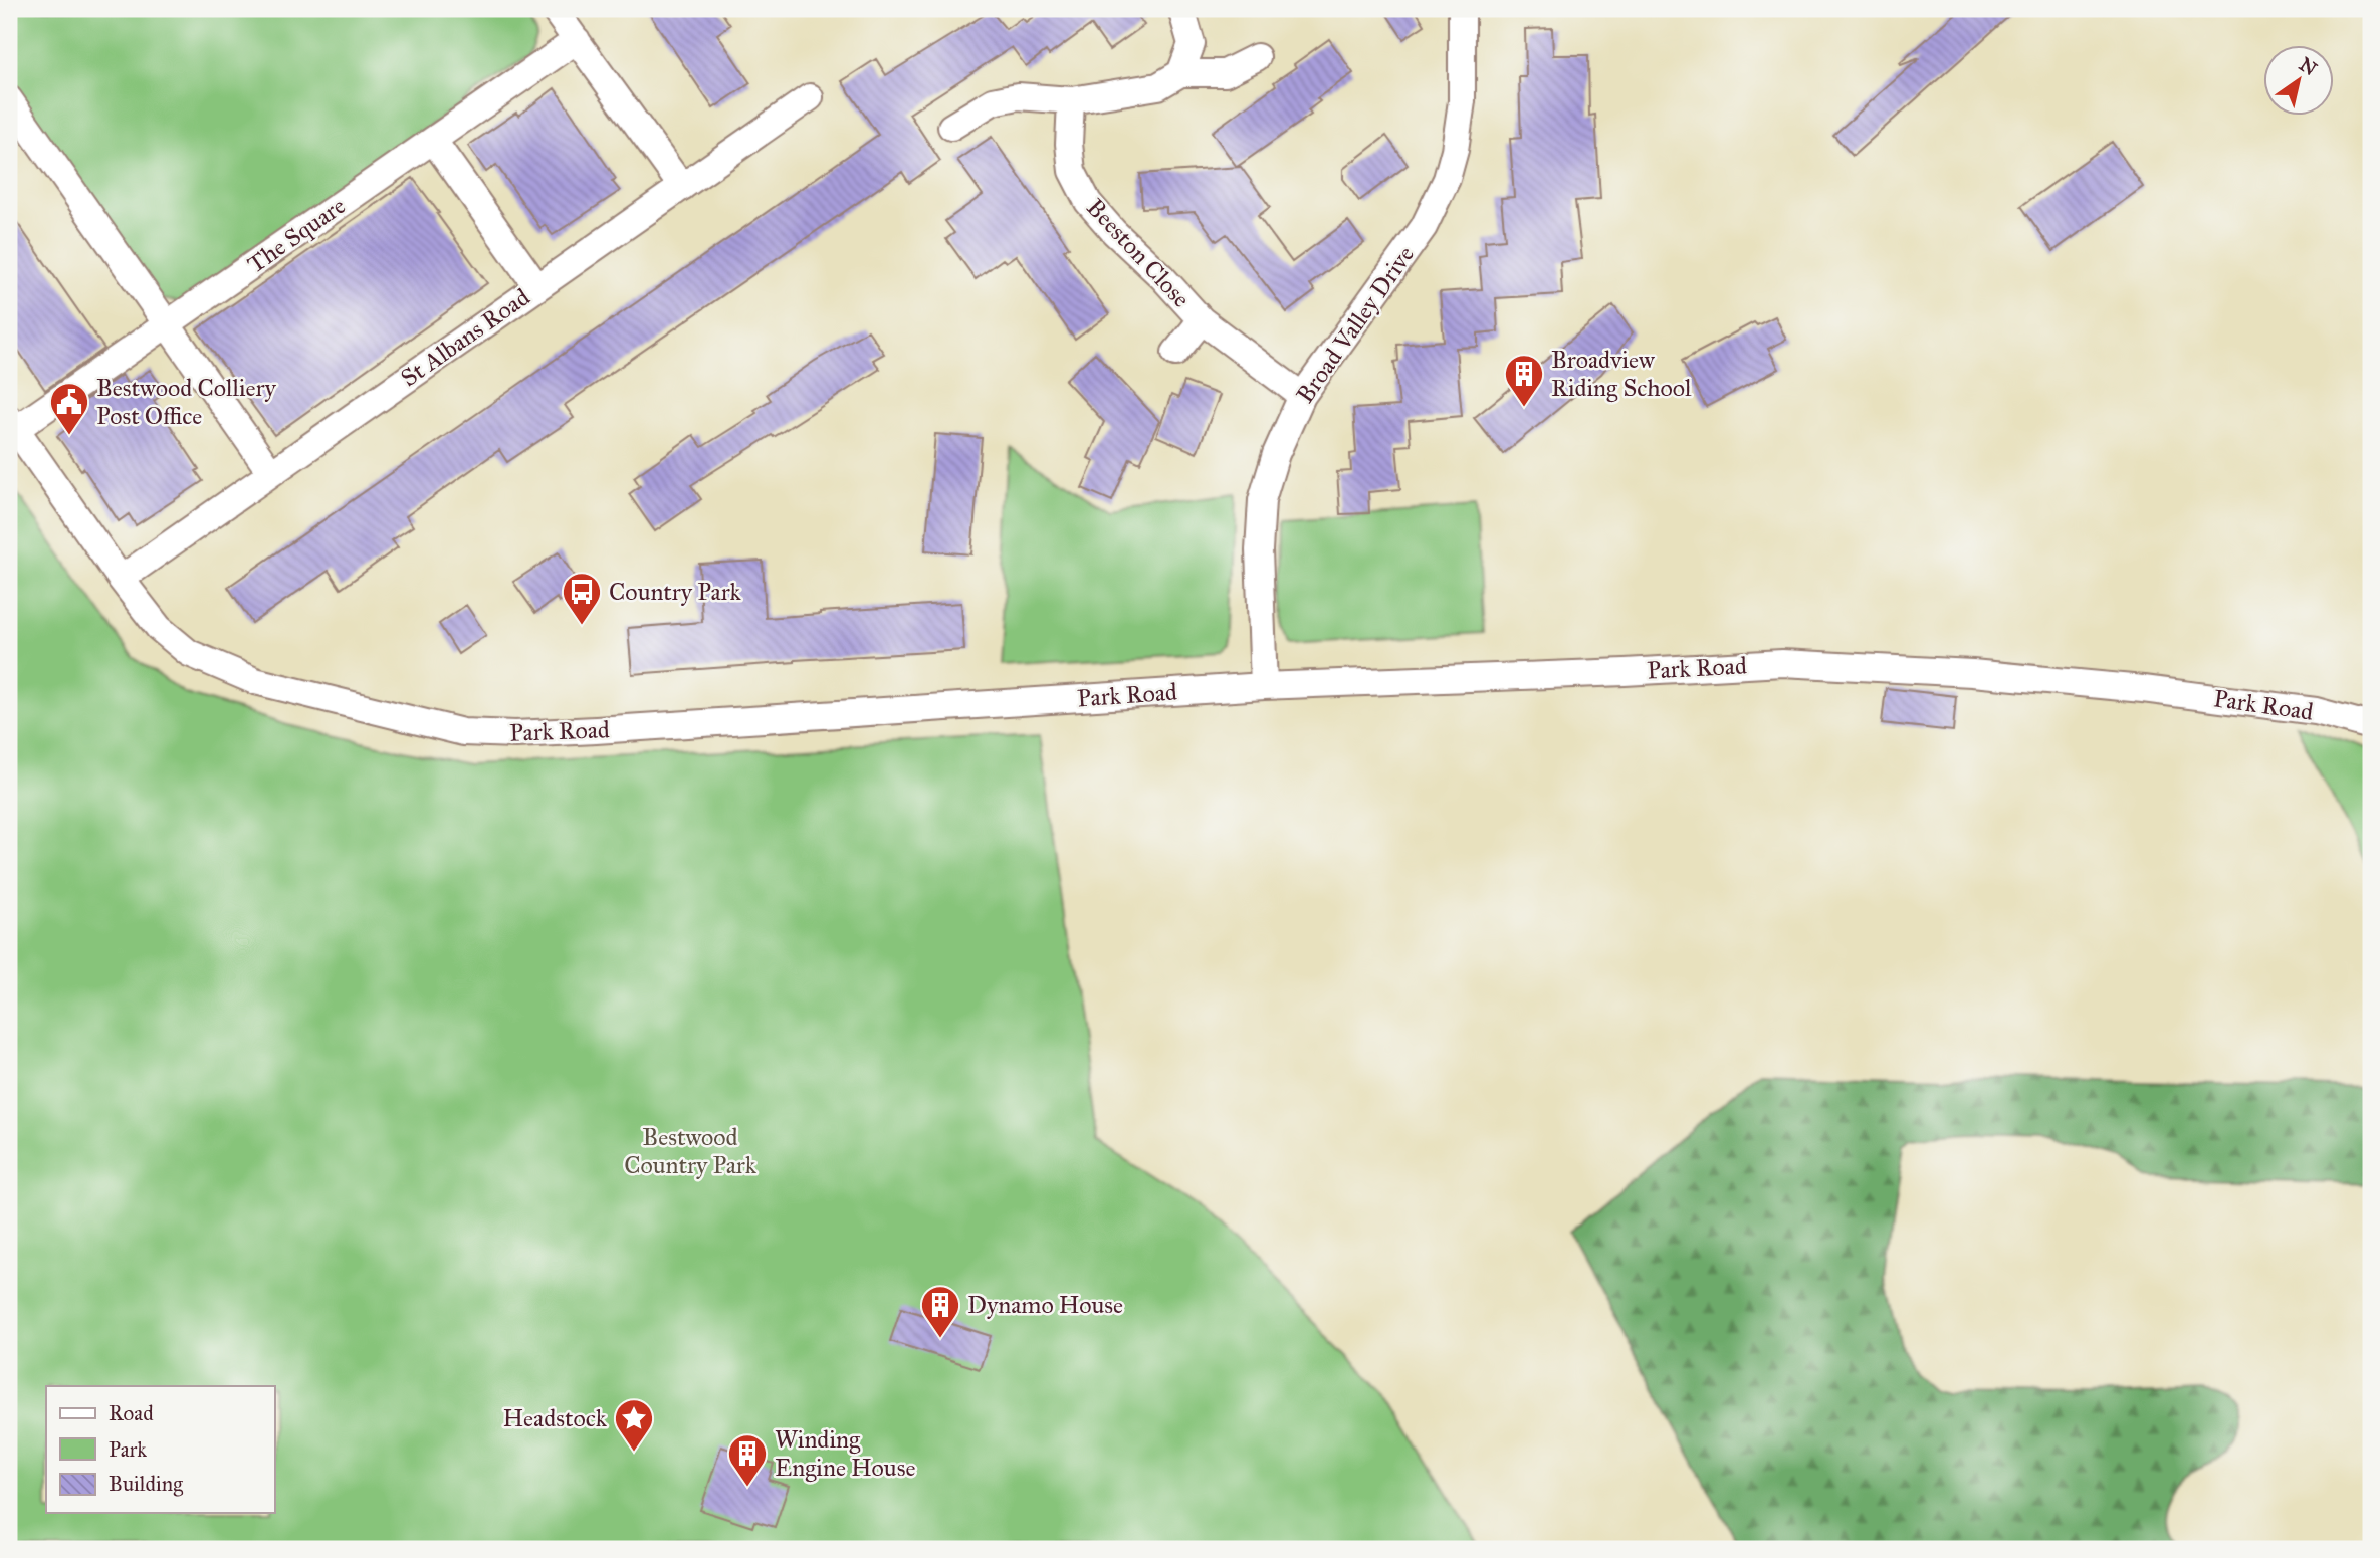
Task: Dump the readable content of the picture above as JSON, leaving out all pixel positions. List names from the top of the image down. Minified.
{"streets":{"street":["The Square","Beeston Close","Broad Valley Drive","St Albans Road","Park Road"]},"crossings":[["The Square","Park Road"],["Beeston Close","Broad Valley Drive"],["Broad Valley Drive","Park Road"],["St Albans Road","Park Road"]],"parks":["Bestwood Country Park"],"places":{"building":["Broadview Riding School","Dynamo House","Winding Engine House"],"public building":["Bestwood Colliery Post Office"],"bus stop":["Country Park"],"place":["Headstock"]},"legend":["Road","Park","Building"],"north":"top right"}
